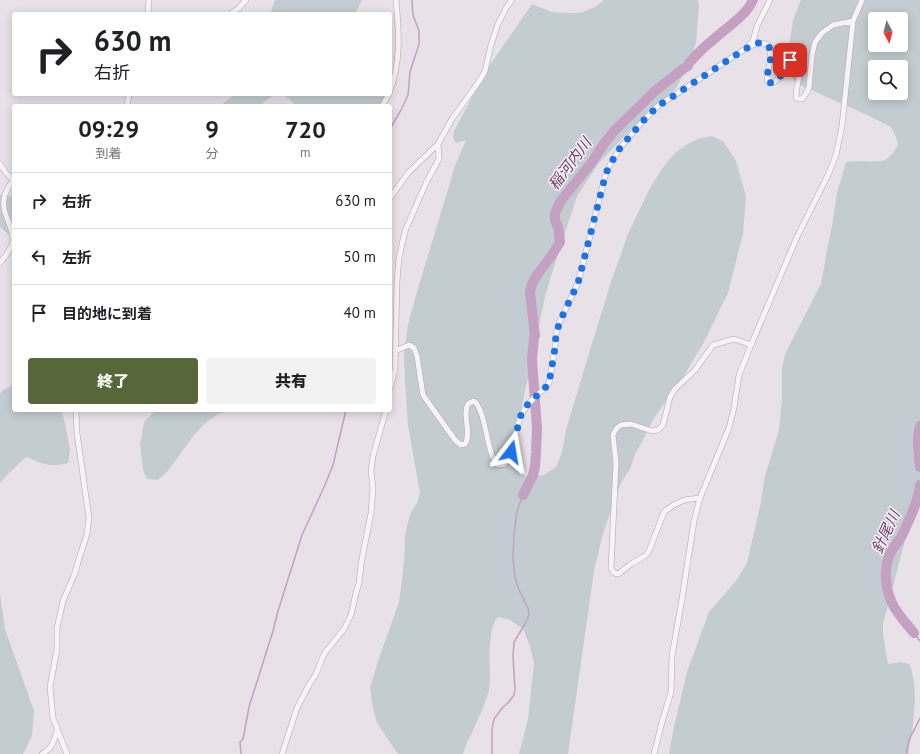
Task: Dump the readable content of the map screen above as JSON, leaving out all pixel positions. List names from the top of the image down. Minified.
{"water":["稲河内川","針尾川"],"north":"bottom","page":{"turn":["630 m","右折"],"eta":["09:29","到着","9","分","720","m"],"list":[{"name":"右折","value":"630 m"},{"name":"左折","value":"50 m"},{"name":"目的地に到着","value":"40 m"}],"buttons":["終了","共有"]}}
